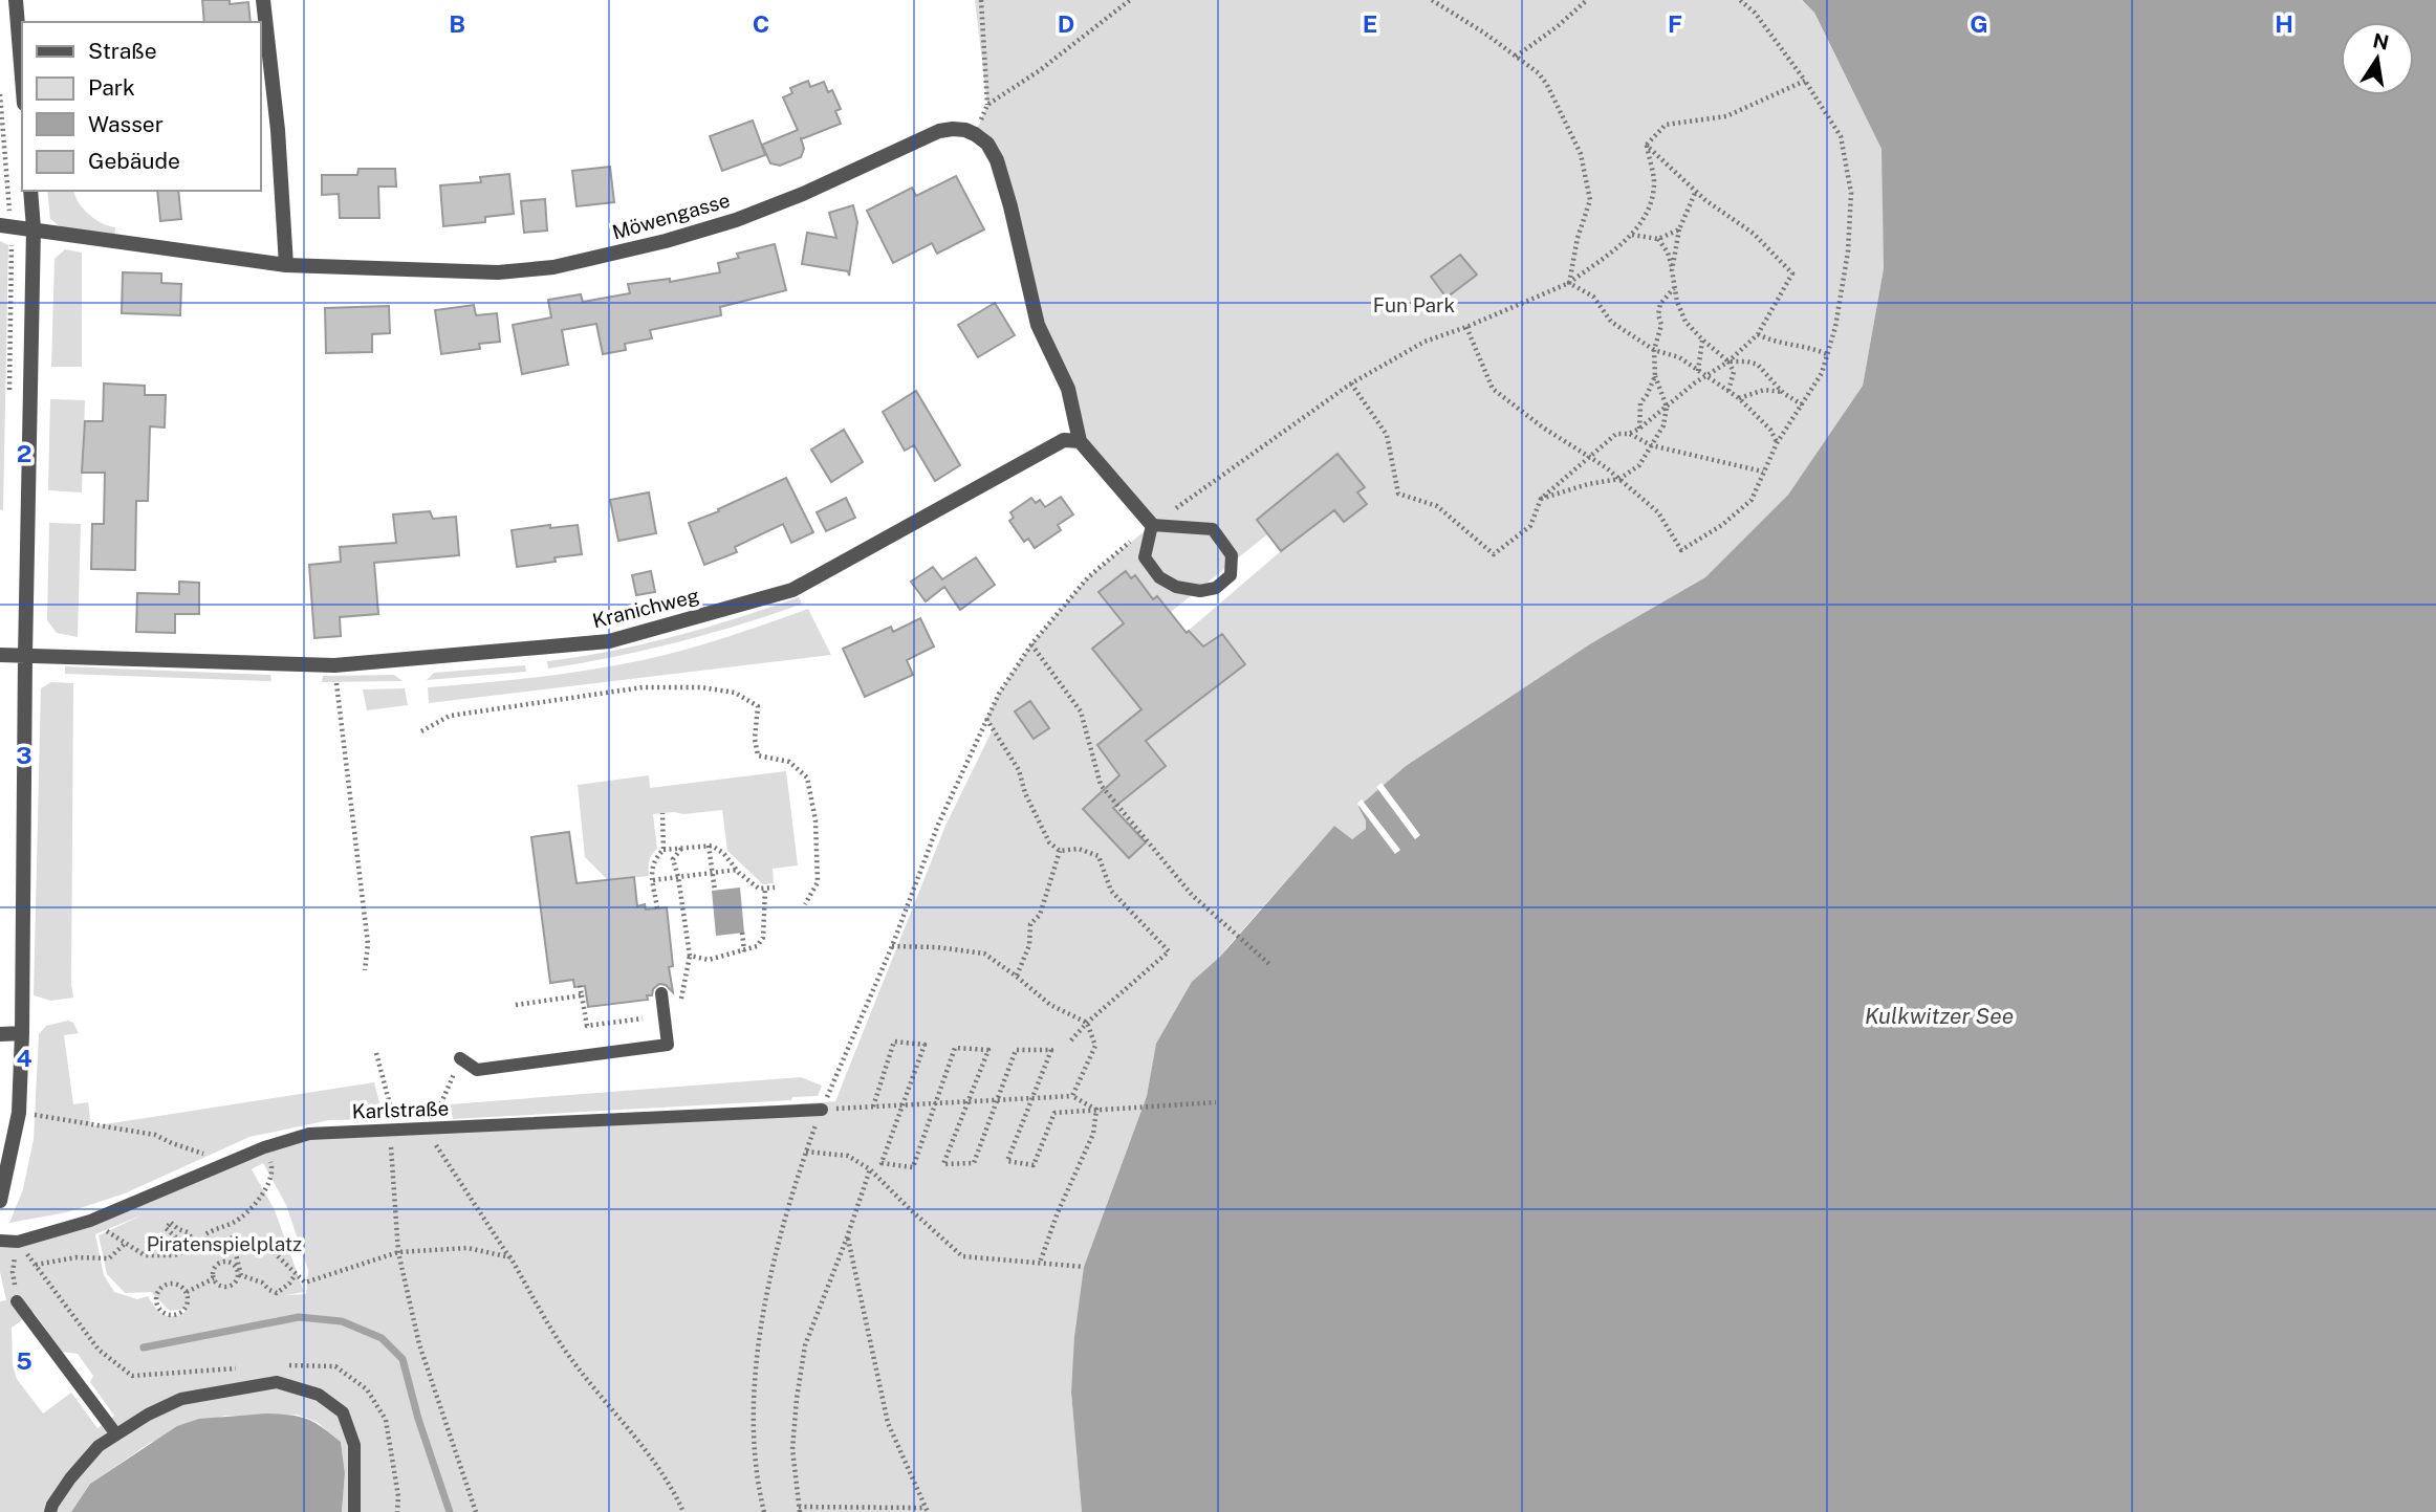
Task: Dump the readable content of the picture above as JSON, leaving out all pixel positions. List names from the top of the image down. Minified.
{"streets":{"street":["Möwengasse","Kranichweg"],"lane":["Karlstraße"]},"water":["Kulkwitzer See"],"parks":["Fun Park","Piratenspielplatz"],"legend":["Straße","Park","Wasser","Gebäude"],"north":"top","grid":{"columns":["B","C","D","E","F","G","H"],"rows":["2","3","4","5"]}}
